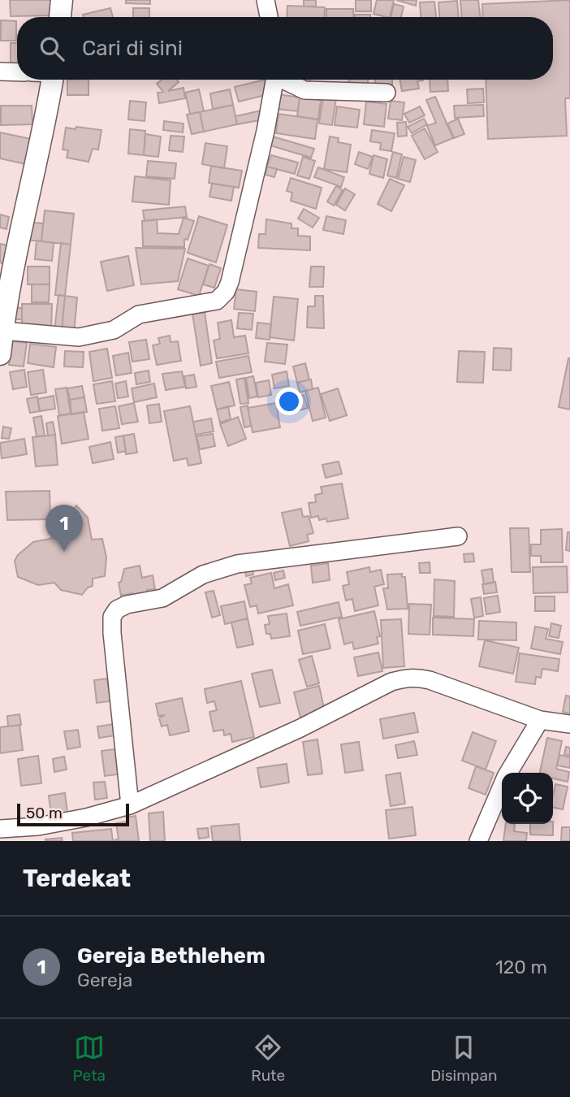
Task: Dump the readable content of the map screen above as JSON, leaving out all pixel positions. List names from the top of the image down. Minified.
{"scale_bar":"50 m","page":{"search":"Cari di sini","pins":"1","scale":"50 m","heading":"Terdekat","list":[{"mark":"1","name":"Gereja Bethlehem","note":"Gereja","value":"120 m"}],"nav":["Peta","Rute","Disimpan"]}}
